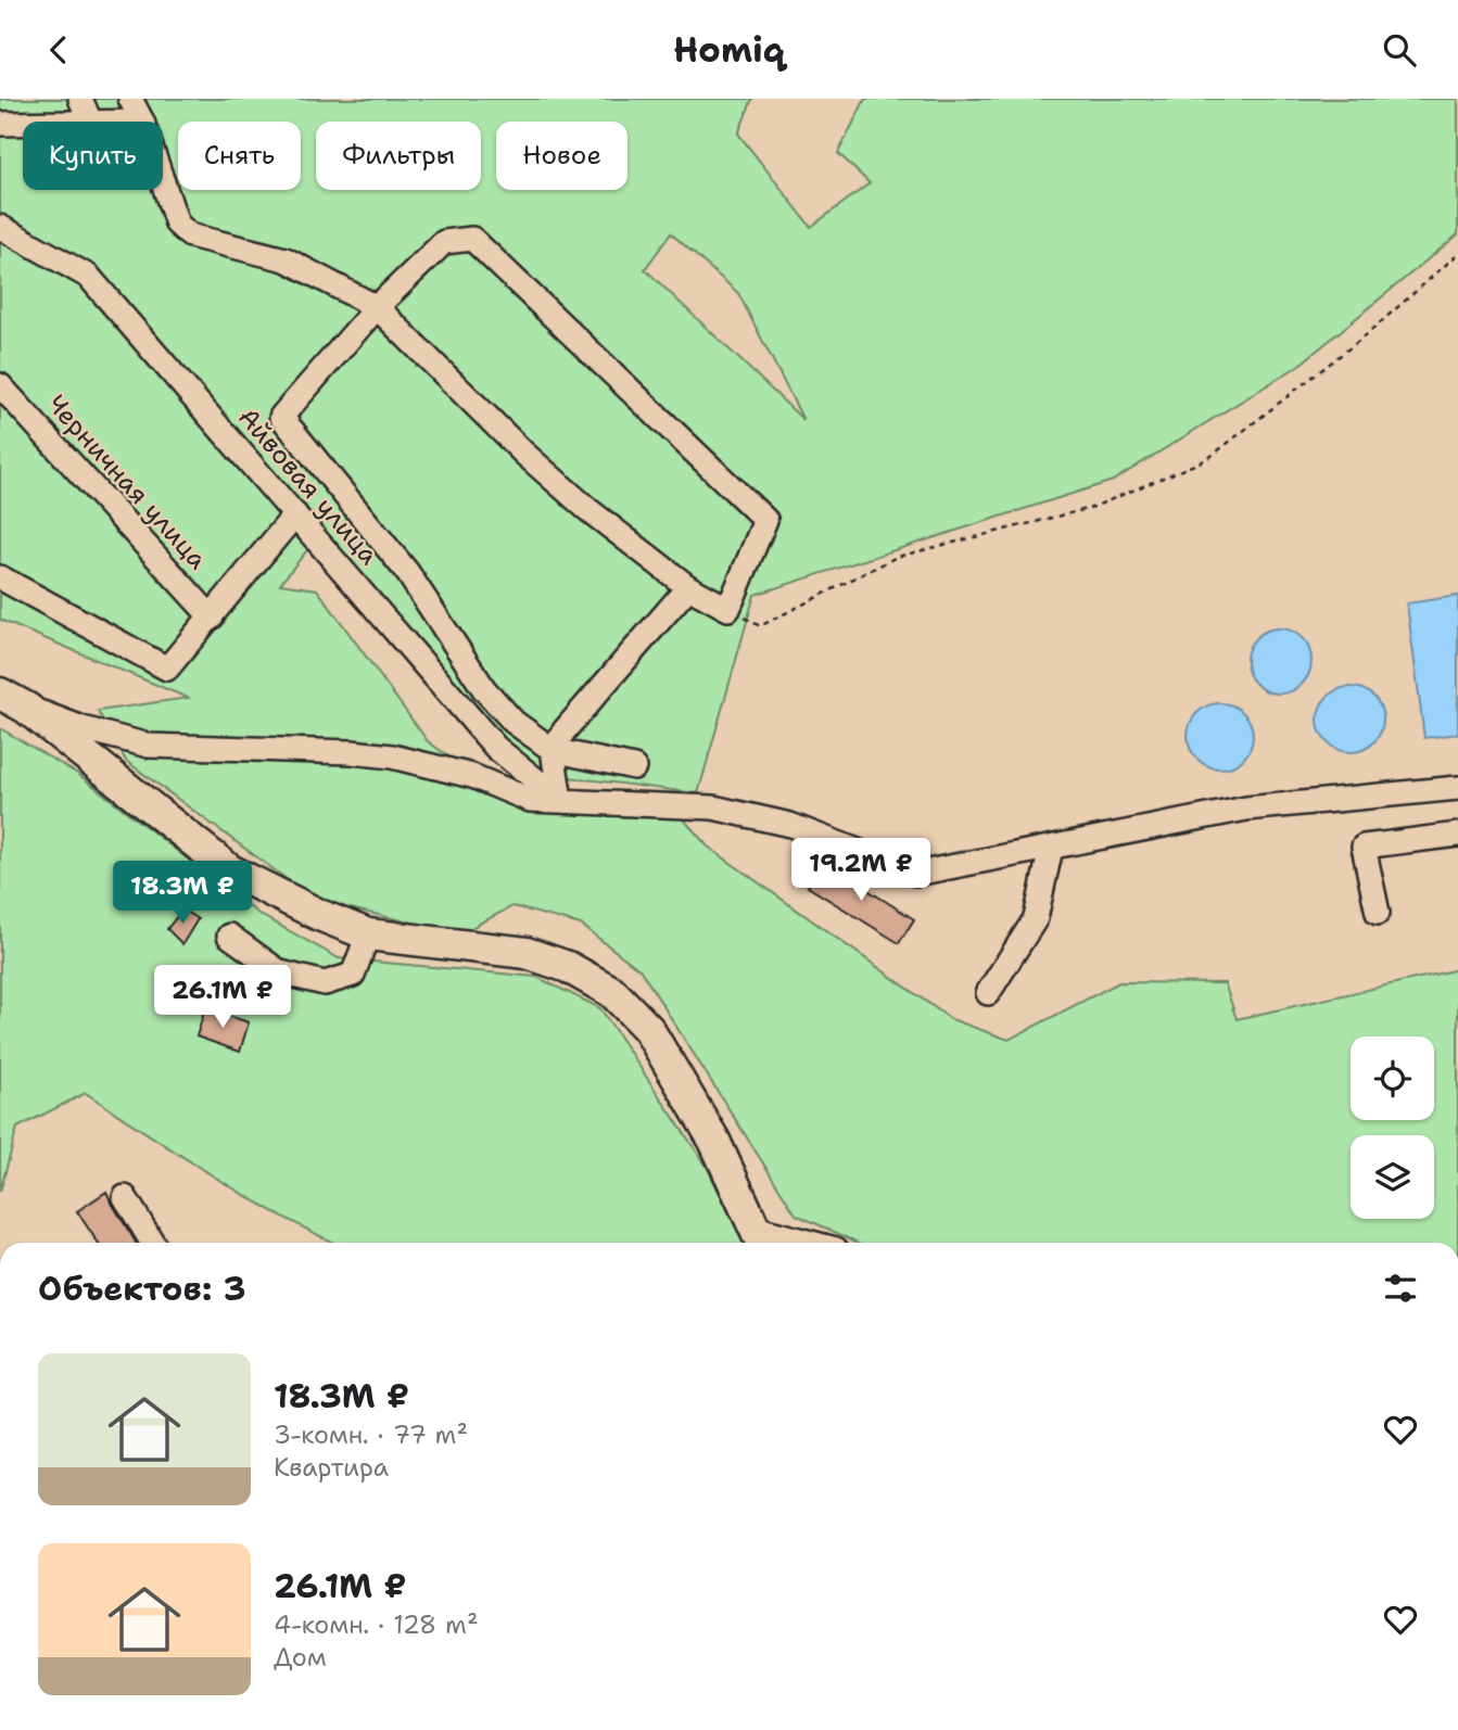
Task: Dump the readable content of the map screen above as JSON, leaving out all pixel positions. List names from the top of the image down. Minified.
{"streets":{"street":["Черничная улица","Айвовая улица"]},"page":{"header":"Homiq","chip":["Купить","Снять","Фильтры","Новое"],"price":["19.2M ₽","18.3M ₽","26.1M ₽"],"heading":"Объектов: 3","list":[{"name":"18.3M ₽","note":"3-комн. · 77 m² · Квартира"},{"name":"26.1M ₽","note":"4-комн. · 128 m² · Дом"}]}}
